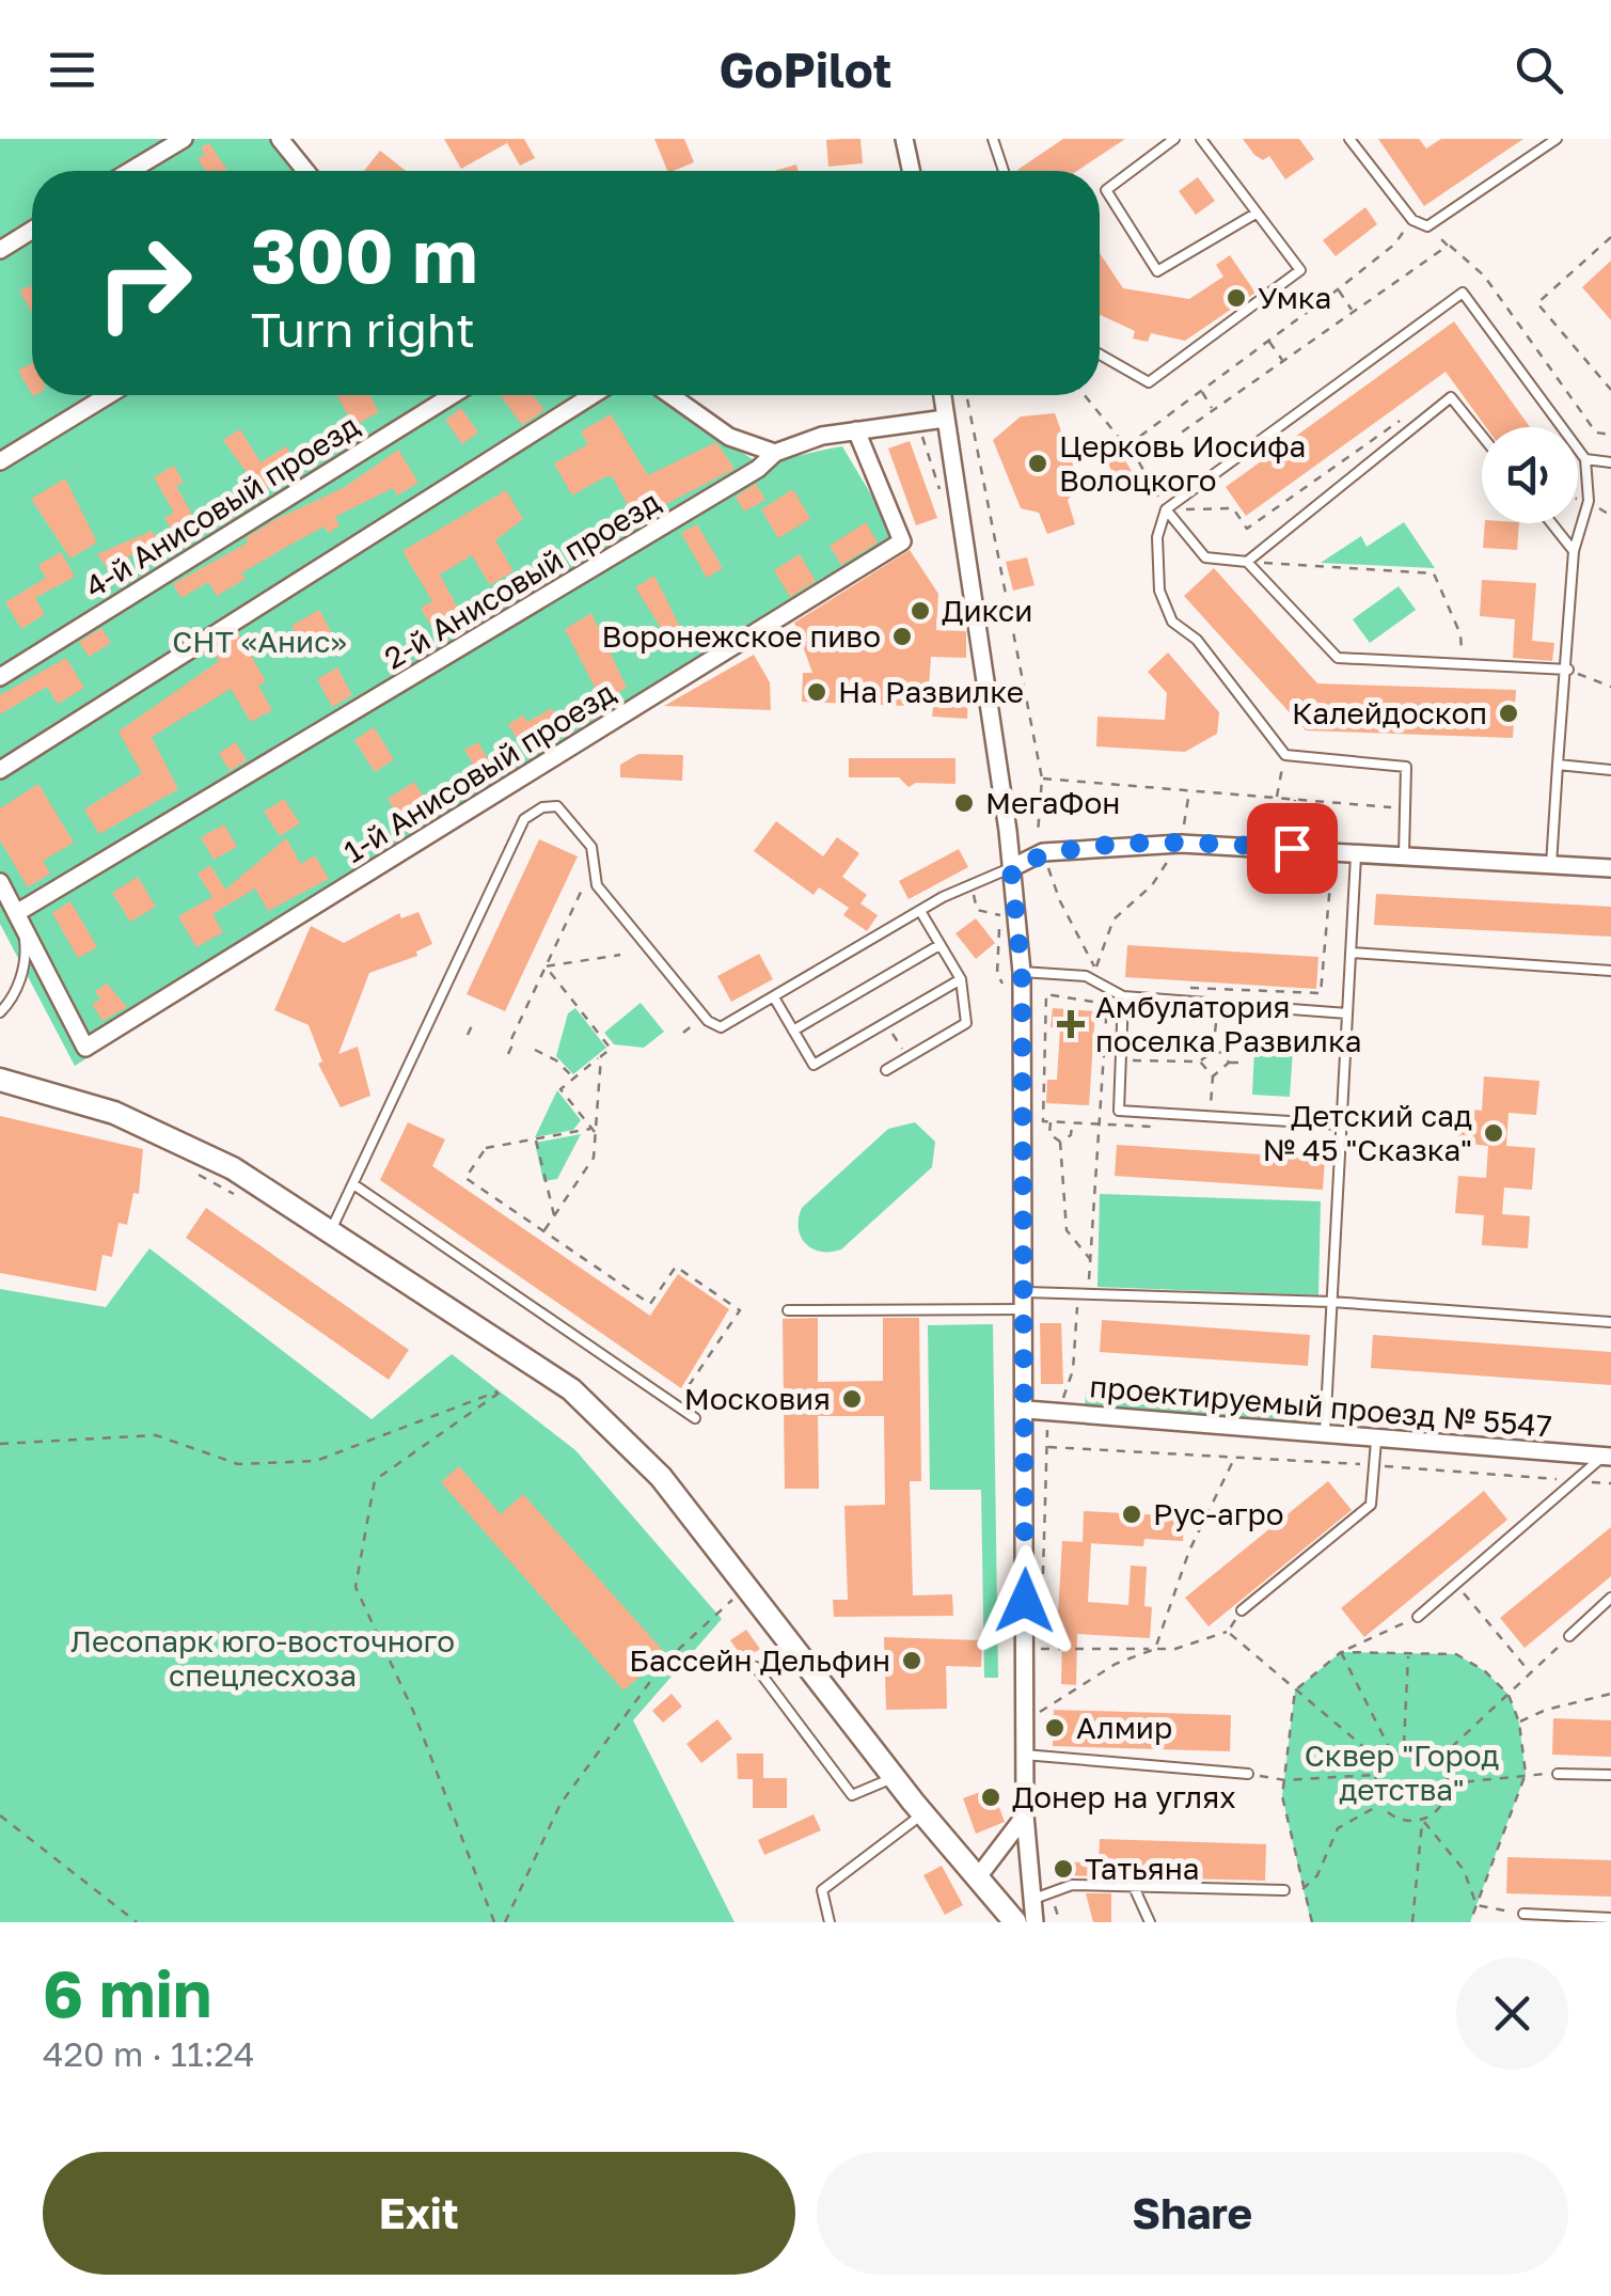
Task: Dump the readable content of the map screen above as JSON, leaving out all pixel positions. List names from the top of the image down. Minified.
{"streets":{"street":["4-й Анисовый проезд","2-й Анисовый проезд","1-й Анисовый проезд","проектируемый проезд № 5547"]},"crossings":[["2-й Анисовый проезд","1-й Анисовый проезд"]],"parks":["СНТ «Анис»","Лесопарк юго-восточного спецлесхоза","Сквер \"Город детства\""],"places":{"other":["Умка","Церковь Иосифа Волоцкого","Дикси","Воронежское пиво","На Развилке","Калейдоскоп","МегаФон","Детский сад № 45 \"Сказка\"","Московия","Рус-агро","Бассейн Дельфин","Алмир","Донер на углях","Татьяна"],"health":["Амбулатория поселка Развилка"]},"page":{"header":"GoPilot","turn":["300 m","Turn right"],"heading":["6 min","420 m · 11:24"],"buttons":["Exit","Share"]}}
